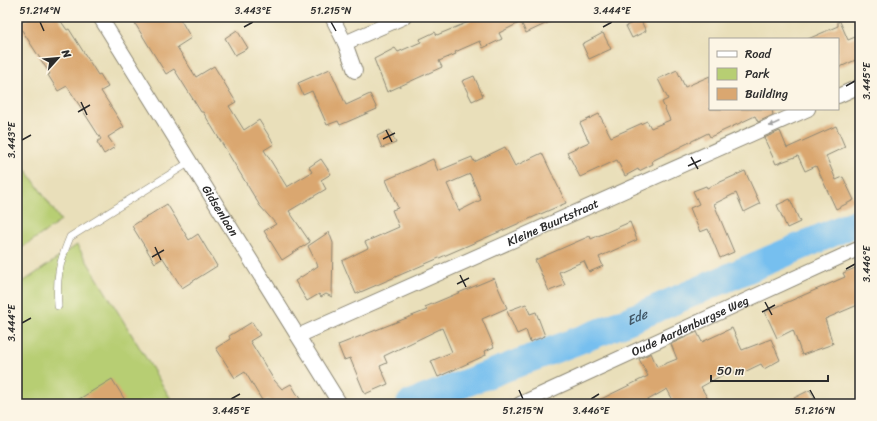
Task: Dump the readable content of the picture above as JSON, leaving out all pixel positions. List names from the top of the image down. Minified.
{"streets":{"street":["Gidsenlaan","Kleine Buurtstraat","Oude Aardenburgse Weg"]},"crossings":[["Gidsenlaan","Kleine Buurtstraat"]],"one_way":["Kleine Buurtstraat"],"water":["Ede"],"legend":["Road","Park","Building"],"scale_bar":"50 m","north":"top right","coordinates":["51.214°N","3.443°E","51.215°N","3.444°E","3.445°E","3.446°E","51.216°N"]}
